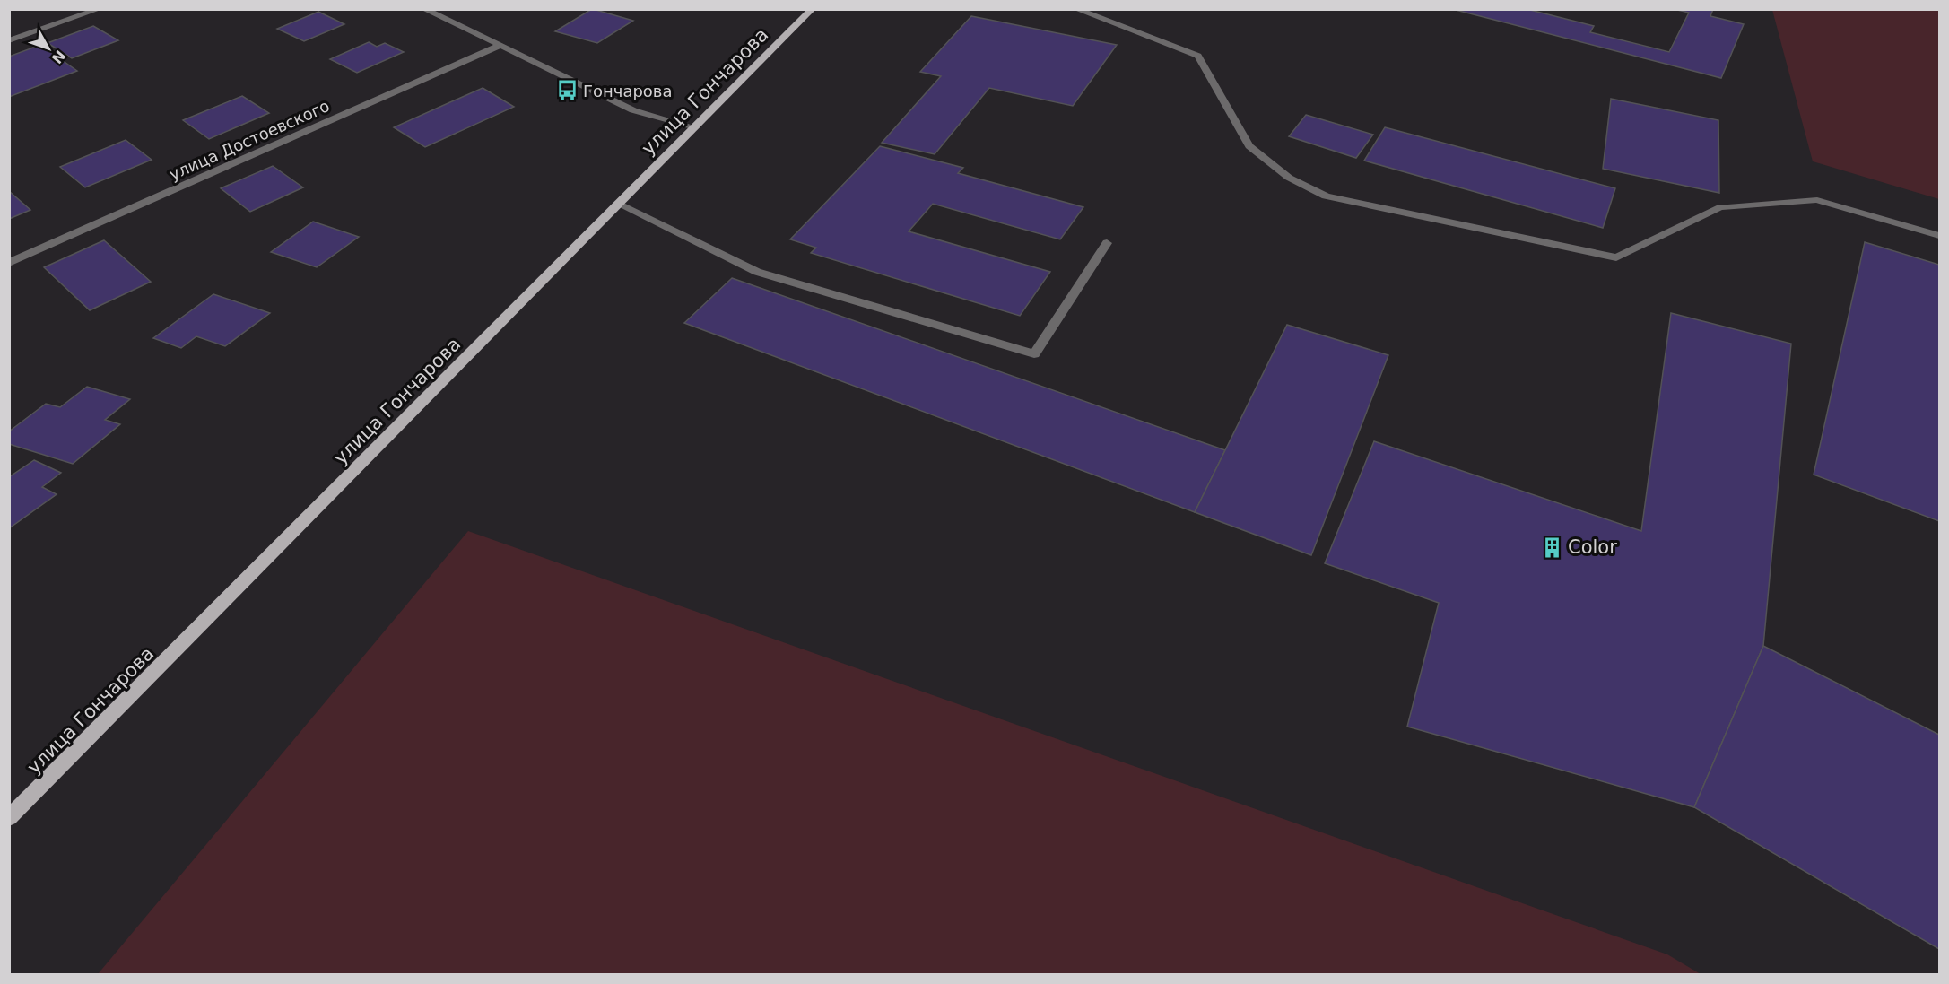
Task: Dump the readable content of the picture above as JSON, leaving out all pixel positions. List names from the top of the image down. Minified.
{"streets":{"main road":["улица Гончарова"],"street":["улица Достоевского"]},"places":{"bus stop":["Гончарова"],"building":["Color"]},"north":"bottom right"}
